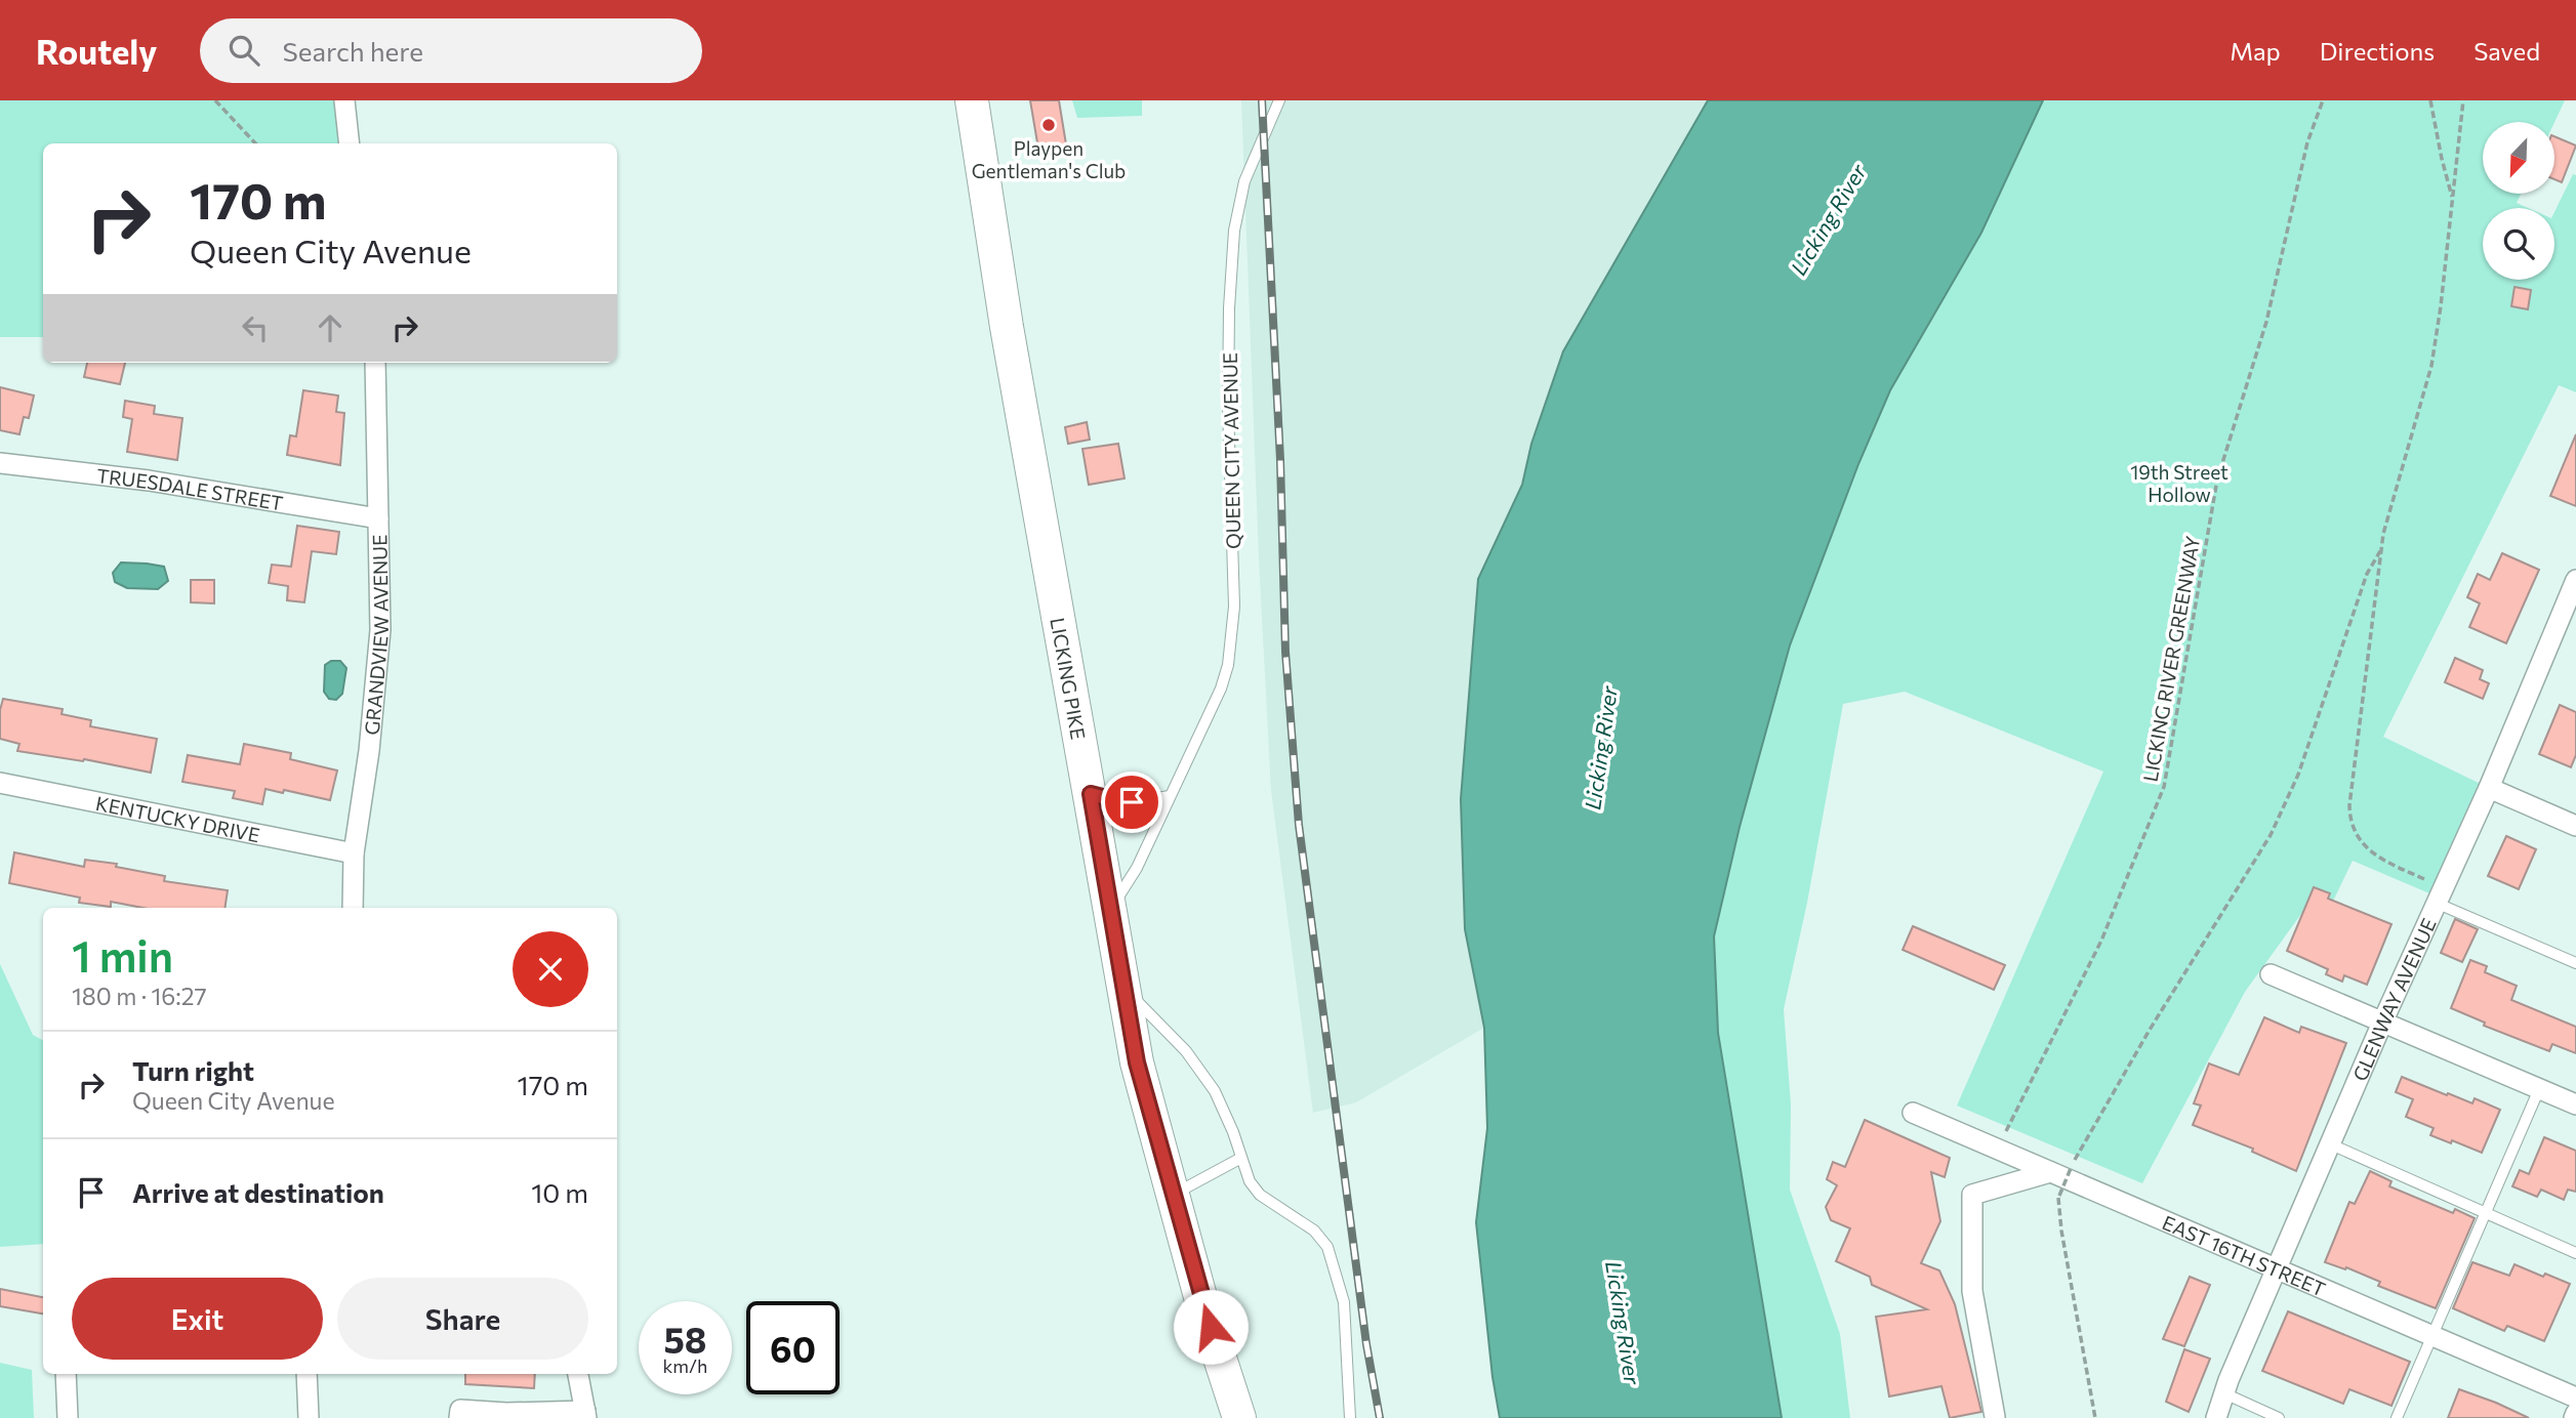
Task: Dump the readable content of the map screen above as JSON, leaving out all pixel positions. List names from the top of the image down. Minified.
{"streets":{"main road":["LICKING PIKE"],"street":["TRUESDALE STREET","GRANDVIEW AVENUE","KENTUCKY DRIVE","GLENWAY AVENUE","EAST 16TH STREET"],"lane":["QUEEN CITY AVENUE"],"path":["LICKING RIVER GREENWAY"]},"crossings":[["QUEEN CITY AVENUE","LICKING PIKE"],["TRUESDALE STREET","GRANDVIEW AVENUE"],["GRANDVIEW AVENUE","KENTUCKY DRIVE"],["LICKING RIVER GREENWAY","EAST 16TH STREET"],["GLENWAY AVENUE","EAST 16TH STREET"]],"water":["Licking River"],"parks":["19th Street Hollow"],"places":["Playpen Gentleman's Club"],"north":"bottom left","page":{"header":"Routely","search":"Search here","nav":["Map","Directions","Saved"],"turn":["170 m","Queen City Avenue"],"heading":["1 min","180 m · 16:27"],"list":[{"name":"Turn right","note":"Queen City Avenue","value":"170 m"},{"name":"Arrive at destination","value":"10 m"}],"buttons":["Exit","Share"],"speed":"58 km/h","limit":"60"}}
